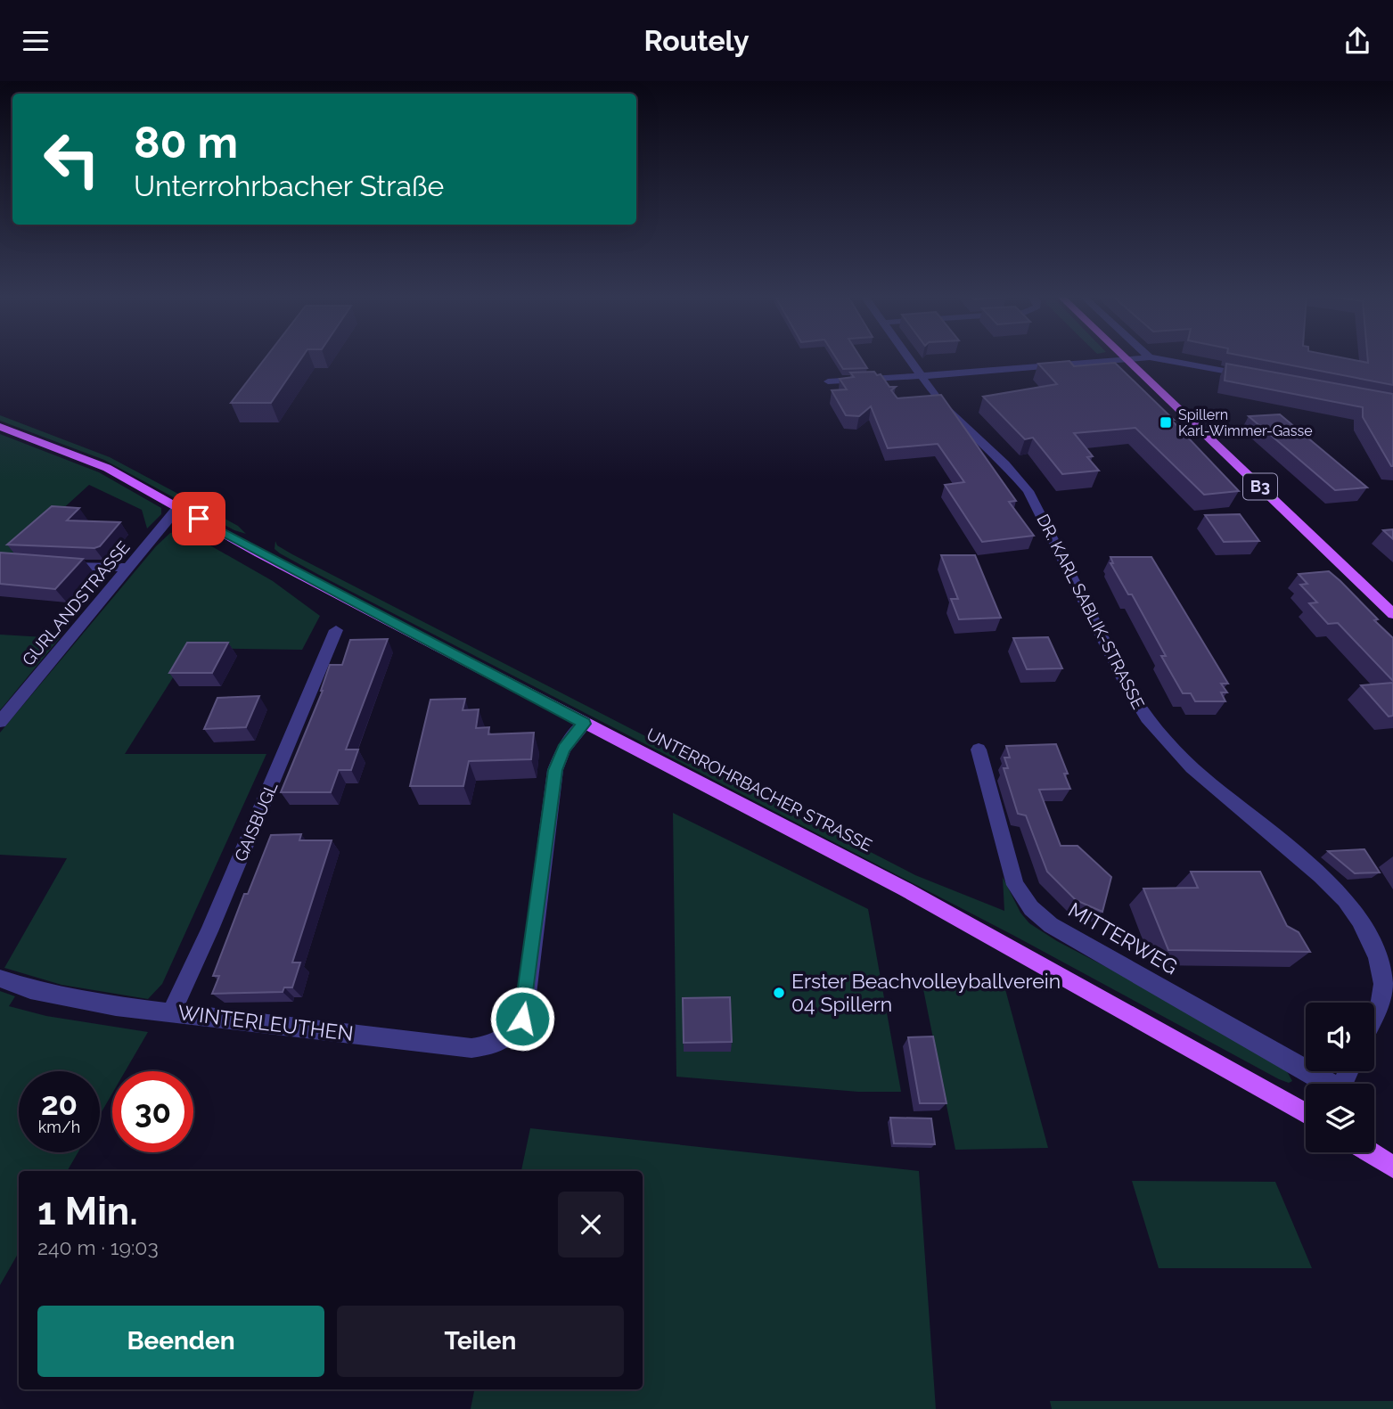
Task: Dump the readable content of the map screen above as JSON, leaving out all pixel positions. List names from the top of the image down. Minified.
{"streets":{"main road":["B3","UNTERROHRBACHER STRASSE"],"street":["GURLANDSTRASSE","DR. KARL SABLIK-STRASSE","GAISBUGL","MITTERWEG","WINTERLEUTHEN"]},"crossings":[["GURLANDSTRASSE","UNTERROHRBACHER STRASSE"],["UNTERROHRBACHER STRASSE","WINTERLEUTHEN"],["GAISBUGL","WINTERLEUTHEN"]],"places":{"transit":["Spillern Karl-Wimmer-Gasse"],"other":["Erster Beachvolleyballverein 04 Spillern"]},"page":{"header":"Routely","turn":["80 m","Unterrohrbacher Straße"],"speed":"20 km/h","limit":"30","heading":["1 Min.","240 m · 19:03"],"buttons":["Beenden","Teilen"]}}
